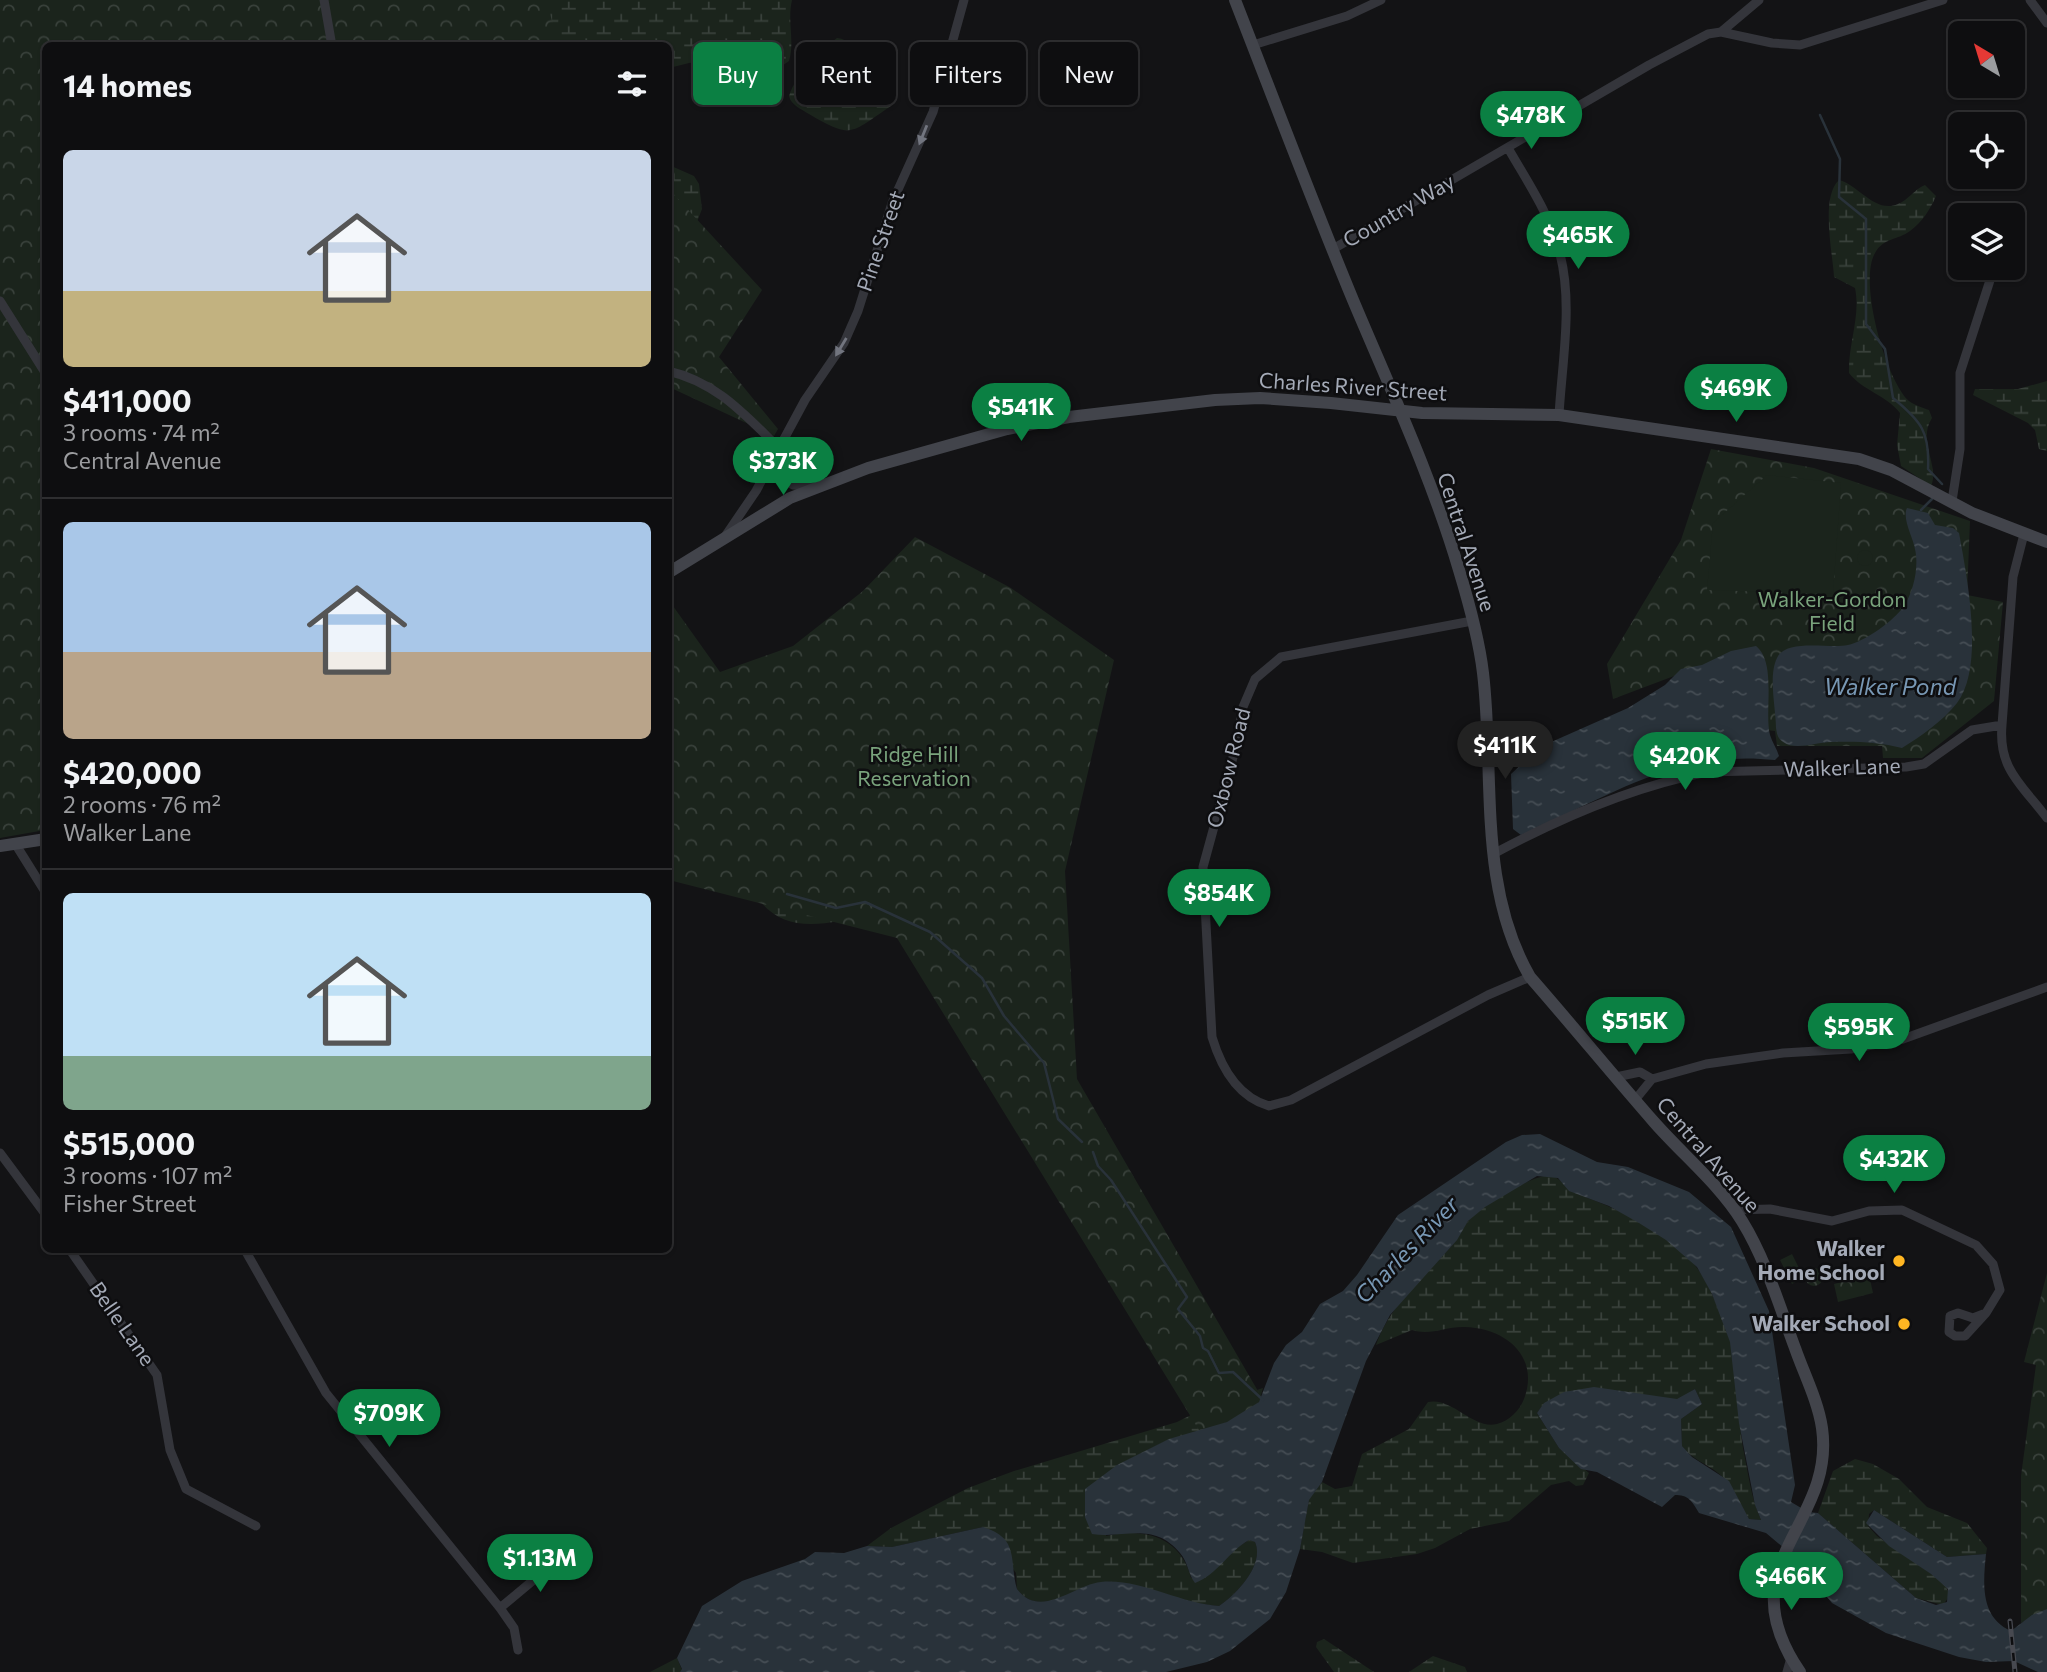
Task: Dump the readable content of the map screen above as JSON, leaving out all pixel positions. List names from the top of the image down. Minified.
{"streets":{"main road":["Charles River Street","Central Avenue"],"street":["Country Way","Pine Street","Oxbow Road","Walker Lane","Belle Lane"]},"crossings":[["Country Way","Central Avenue"],["Pine Street","Charles River Street"],["Charles River Street","Central Avenue"],["Central Avenue","Oxbow Road"],["Central Avenue","Walker Lane"]],"one_way":["Pine Street"],"water":["Walker Pond","Charles River"],"parks":["Walker-Gordon Field","Ridge Hill Reservation"],"places":["Walker Home School","Walker School"],"north":"top left","page":{"chip":["Buy","Rent","Filters","New"],"heading":"14 homes","price":["$478K","$465K","$469K","$541K","$373K","$411K","$420K","$854K","$515K","$595K","$432K","$709K","$1.13M","$466K"],"list":[{"name":"$411,000","note":"3 rooms · 74 m² · Central Avenue"},{"name":"$420,000","note":"2 rooms · 76 m² · Walker Lane"},{"name":"$515,000","note":"3 rooms · 107 m² · Fisher Street"}]}}
